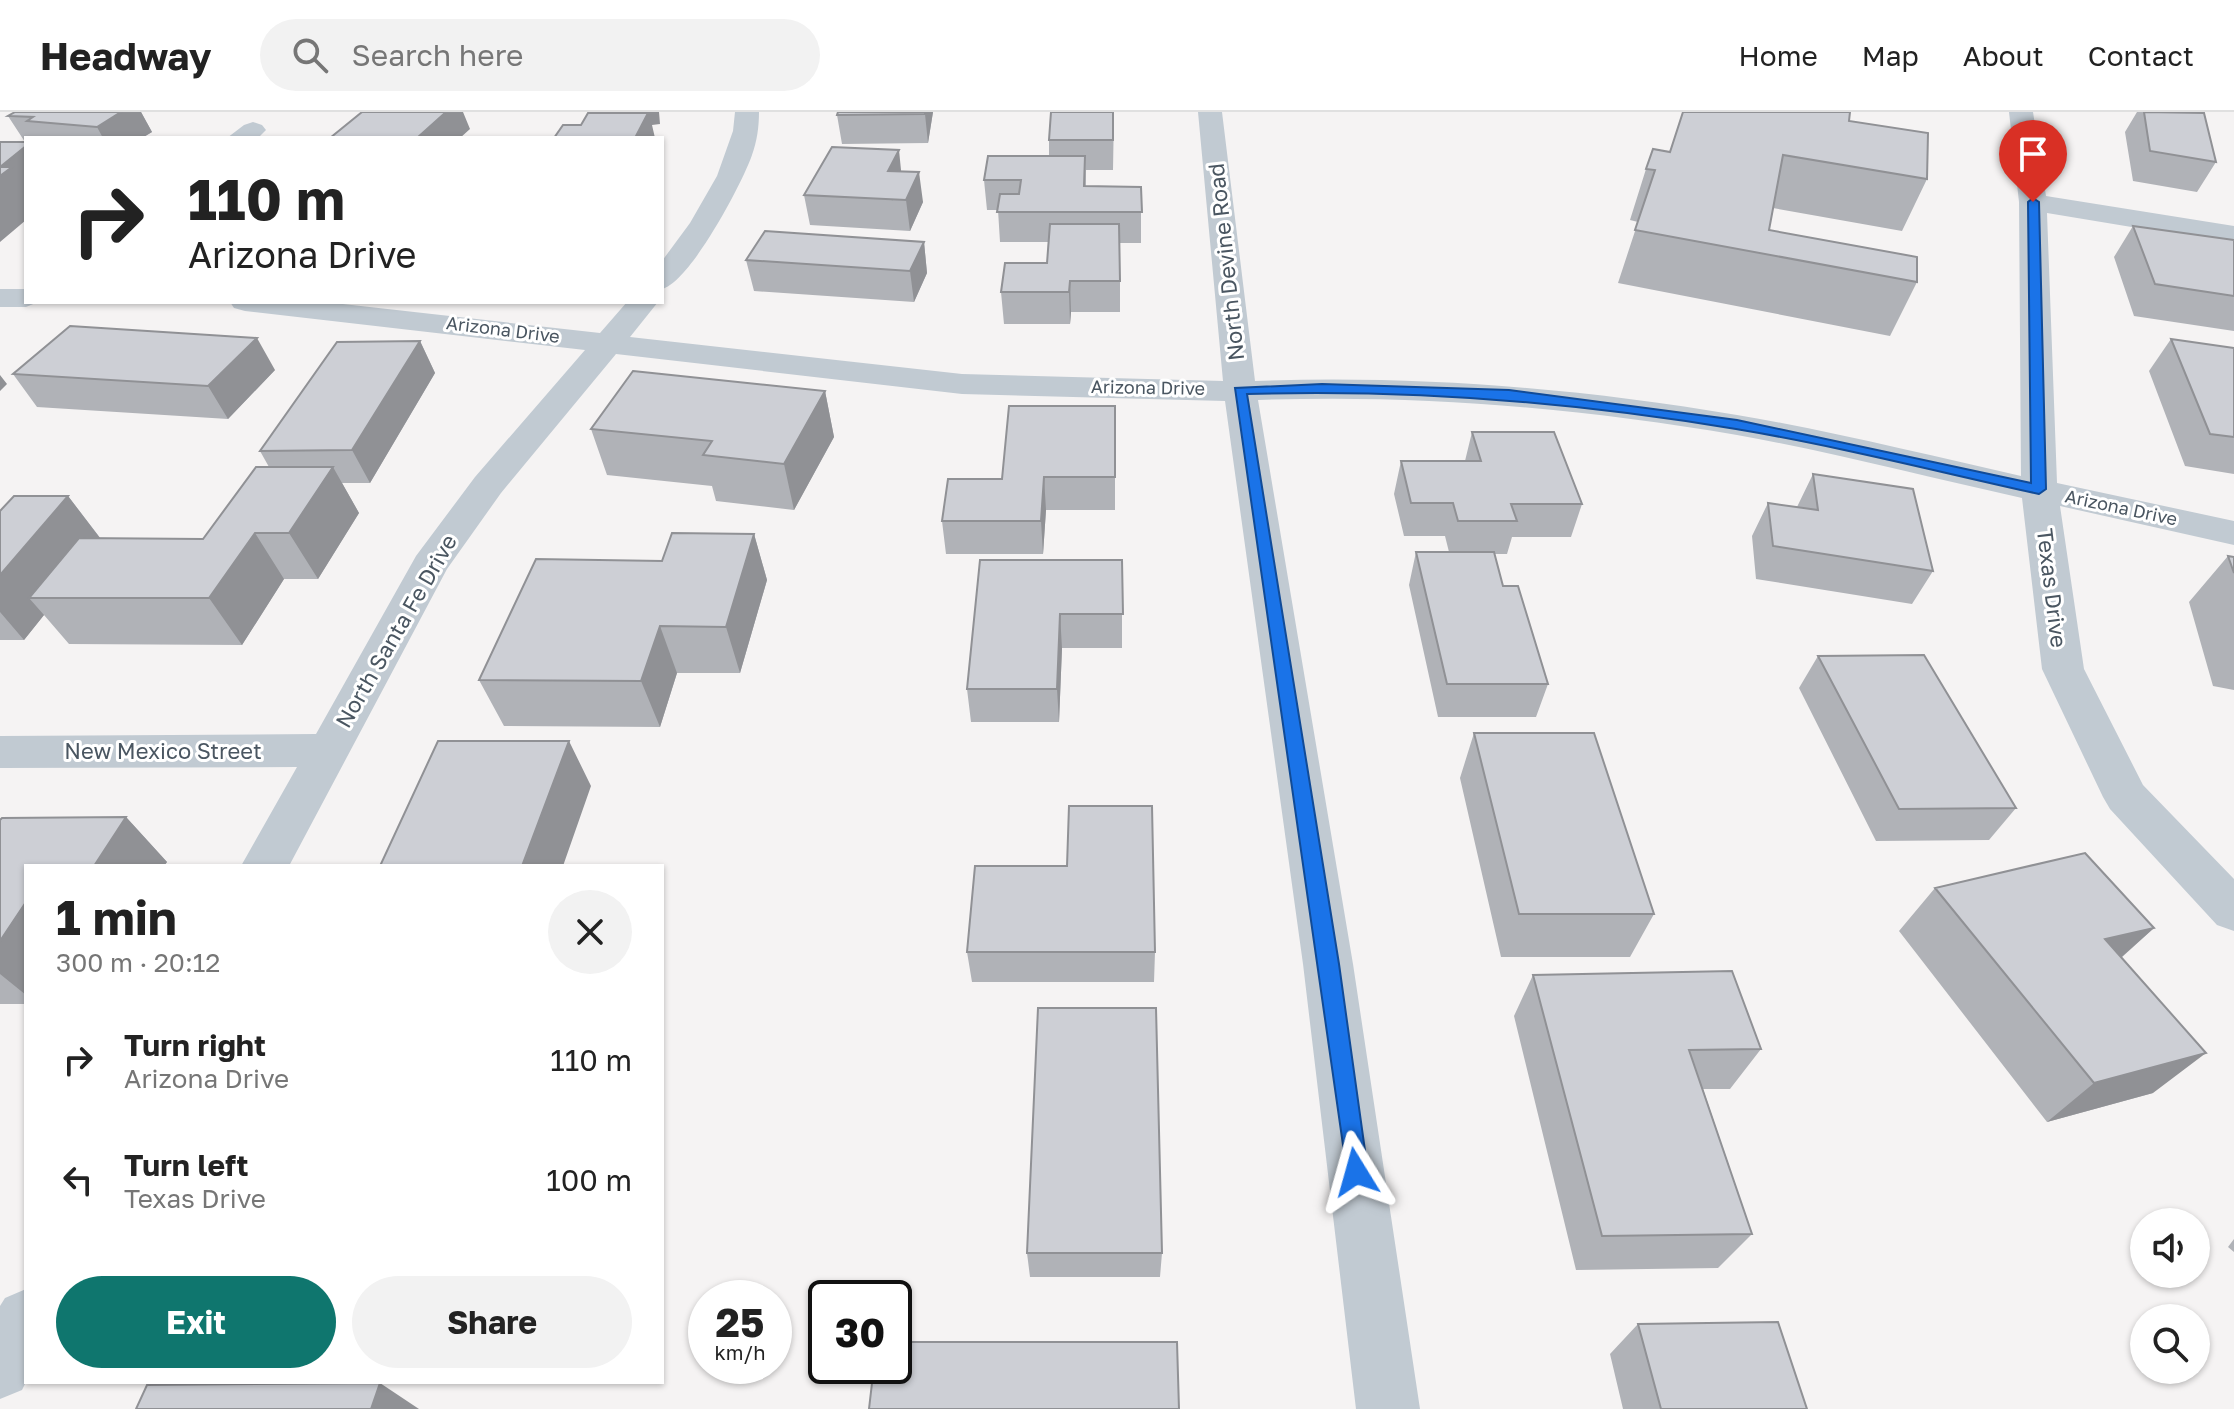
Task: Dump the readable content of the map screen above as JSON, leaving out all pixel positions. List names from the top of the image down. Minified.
{"streets":{"street":["North Devine Road","Arizona Drive","Texas Drive","North Santa Fe Drive","New Mexico Street"]},"crossings":[["North Devine Road","Arizona Drive"],["Arizona Drive","Texas Drive"],["Arizona Drive","North Santa Fe Drive"],["North Santa Fe Drive","New Mexico Street"]],"page":{"header":"Headway","search":"Search here","nav":["Home","Map","About","Contact"],"turn":["110 m","Arizona Drive"],"heading":["1 min","300 m · 20:12"],"list":[{"name":"Turn right","note":"Arizona Drive","value":"110 m"},{"name":"Turn left","note":"Texas Drive","value":"100 m"}],"buttons":["Exit","Share"],"speed":"25 km/h","limit":"30"}}
